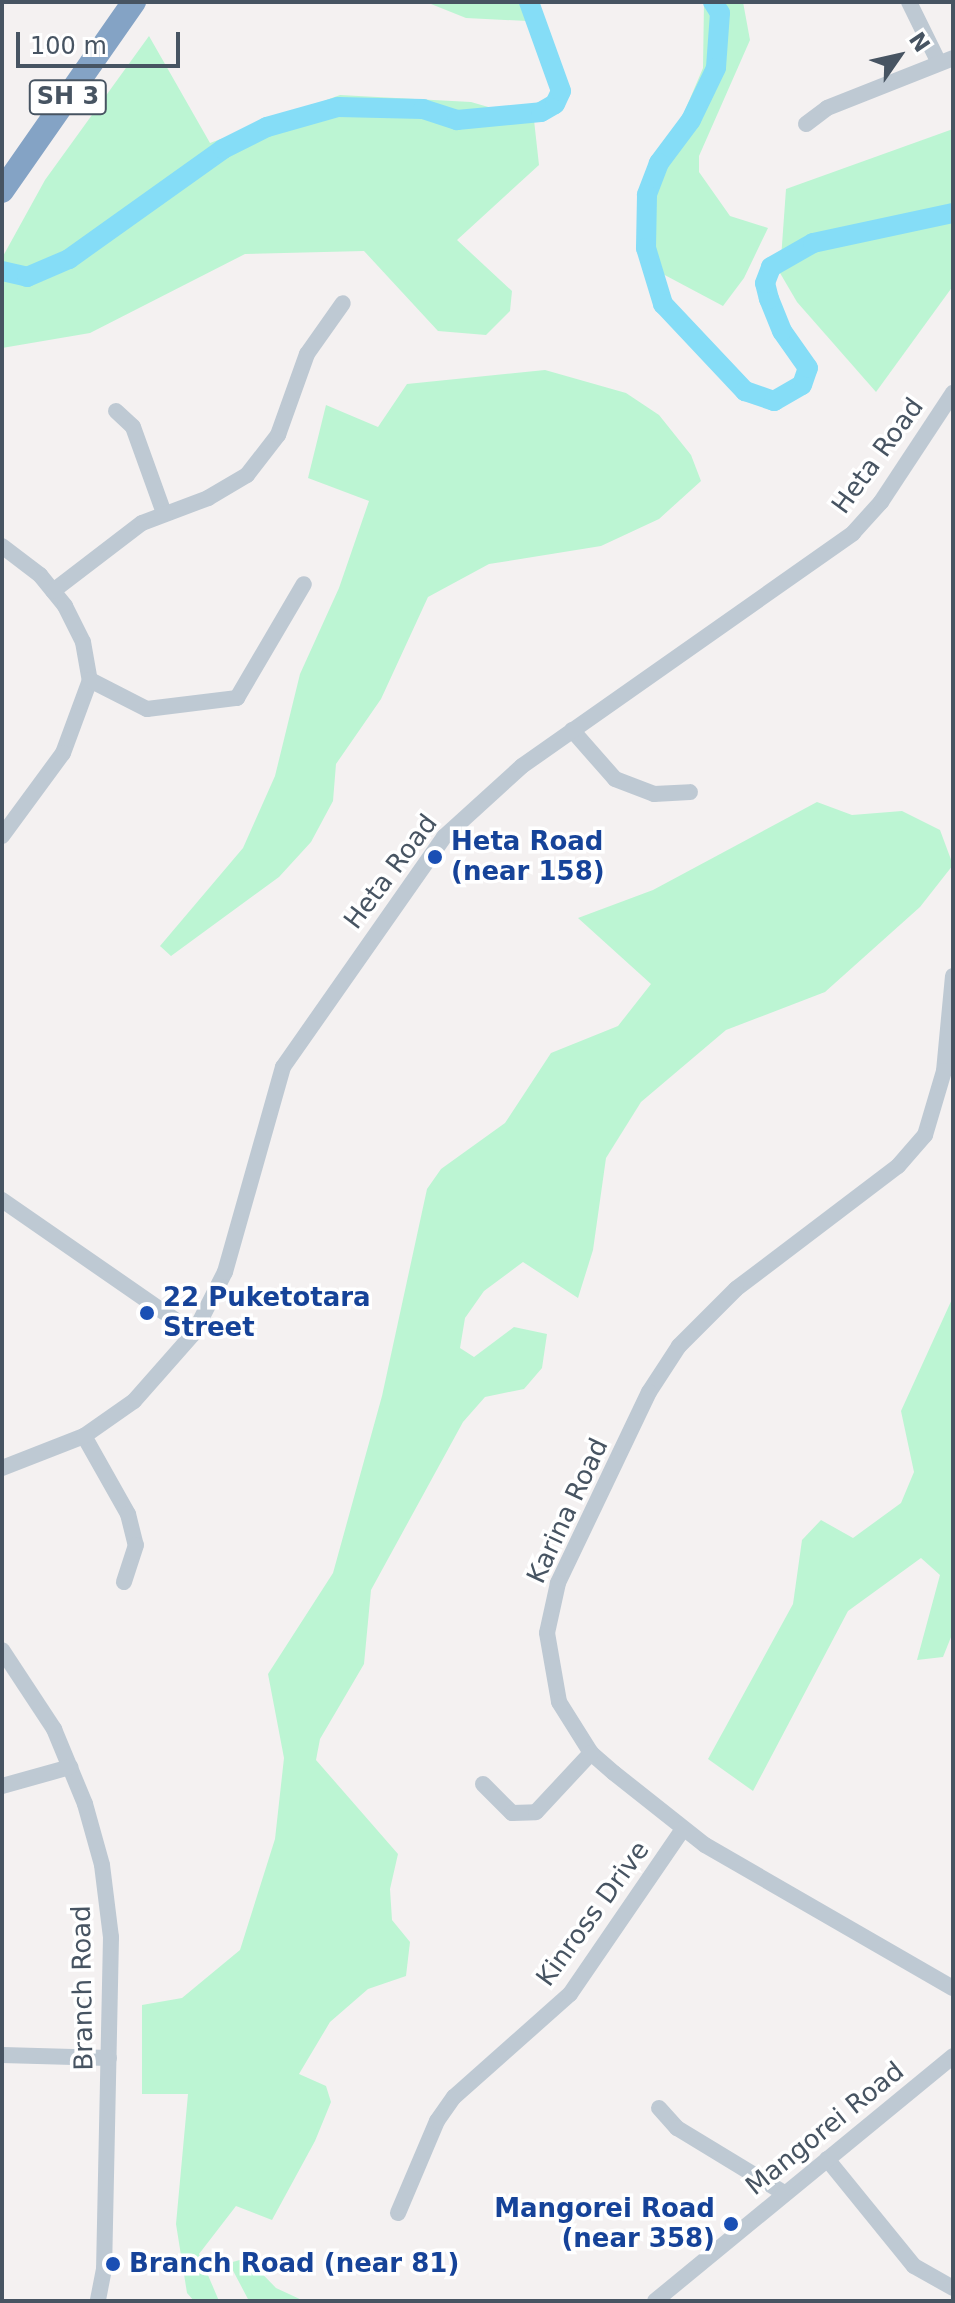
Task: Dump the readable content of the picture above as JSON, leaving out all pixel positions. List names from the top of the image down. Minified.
{"streets":{"highway":["SH 3"],"street":["Heta Road","Karina Road","Kinross Drive","Branch Road","Mangorei Road"]},"crossings":[["Karina Road","Kinross Drive"]],"places":["Heta Road (near 158)","22 Puketotara Street","Mangorei Road (near 358)","Branch Road (near 81)"],"scale_bar":"100 m","north":"top right"}
